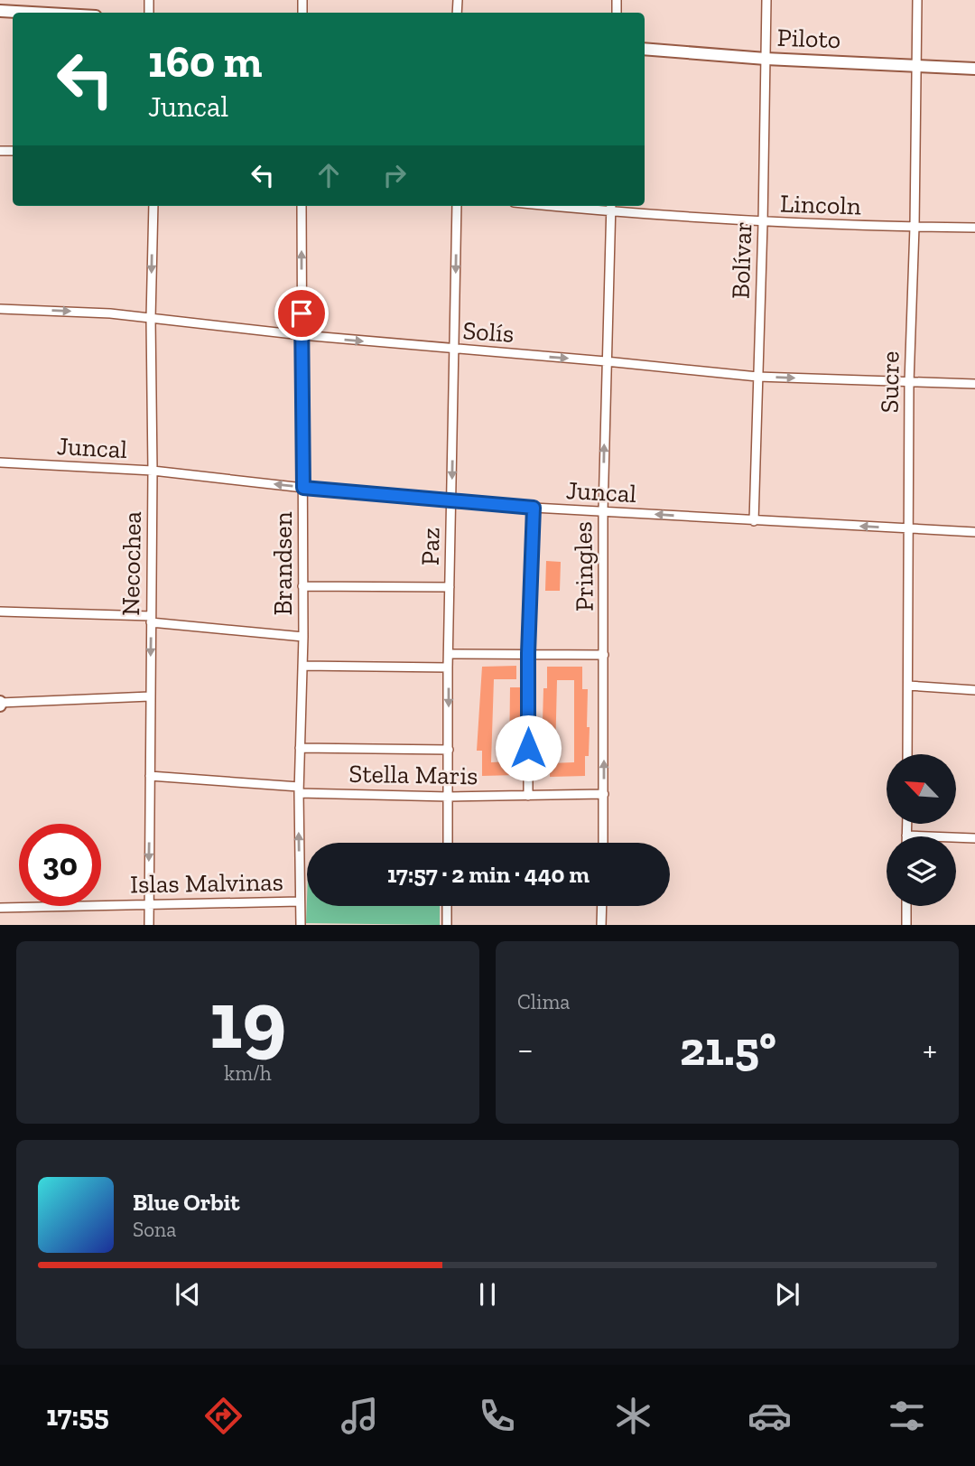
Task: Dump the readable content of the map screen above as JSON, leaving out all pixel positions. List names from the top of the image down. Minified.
{"streets":{"main road":["Piloto"],"street":["Lincoln","Bolívar","Solís","Sucre","Juncal","Paz","Necochea","Brandsen","Pringles","Stella Maris","Islas Malvinas"]},"crossings":[["Piloto","Bolívar"],["Piloto","Sucre"],["Lincoln","Bolívar"],["Lincoln","Sucre"],["Lincoln","Pringles"],["Bolívar","Solís"],["Bolívar","Juncal"],["Solís","Sucre"],["Solís","Paz"],["Solís","Necochea"],["Solís","Brandsen"],["Solís","Pringles"],["Sucre","Juncal"],["Juncal","Paz"],["Juncal","Necochea"],["Juncal","Brandsen"],["Juncal","Pringles"],["Paz","Stella Maris"],["Necochea","Stella Maris"],["Necochea","Islas Malvinas"],["Brandsen","Stella Maris"],["Brandsen","Islas Malvinas"],["Pringles","Stella Maris"]],"one_way":["Solís","Juncal","Paz","Necochea","Pringles"],"north":"top left","page":{"turn":["160 m","Juncal"],"limit":"30","trip":"17:57 · 2 min · 440 m","tile":[["19","km/h"],"Clima"],"heat":["−","21.5°","+"],"song":["Blue Orbit","Sona"],"tabs":"17:55"}}
